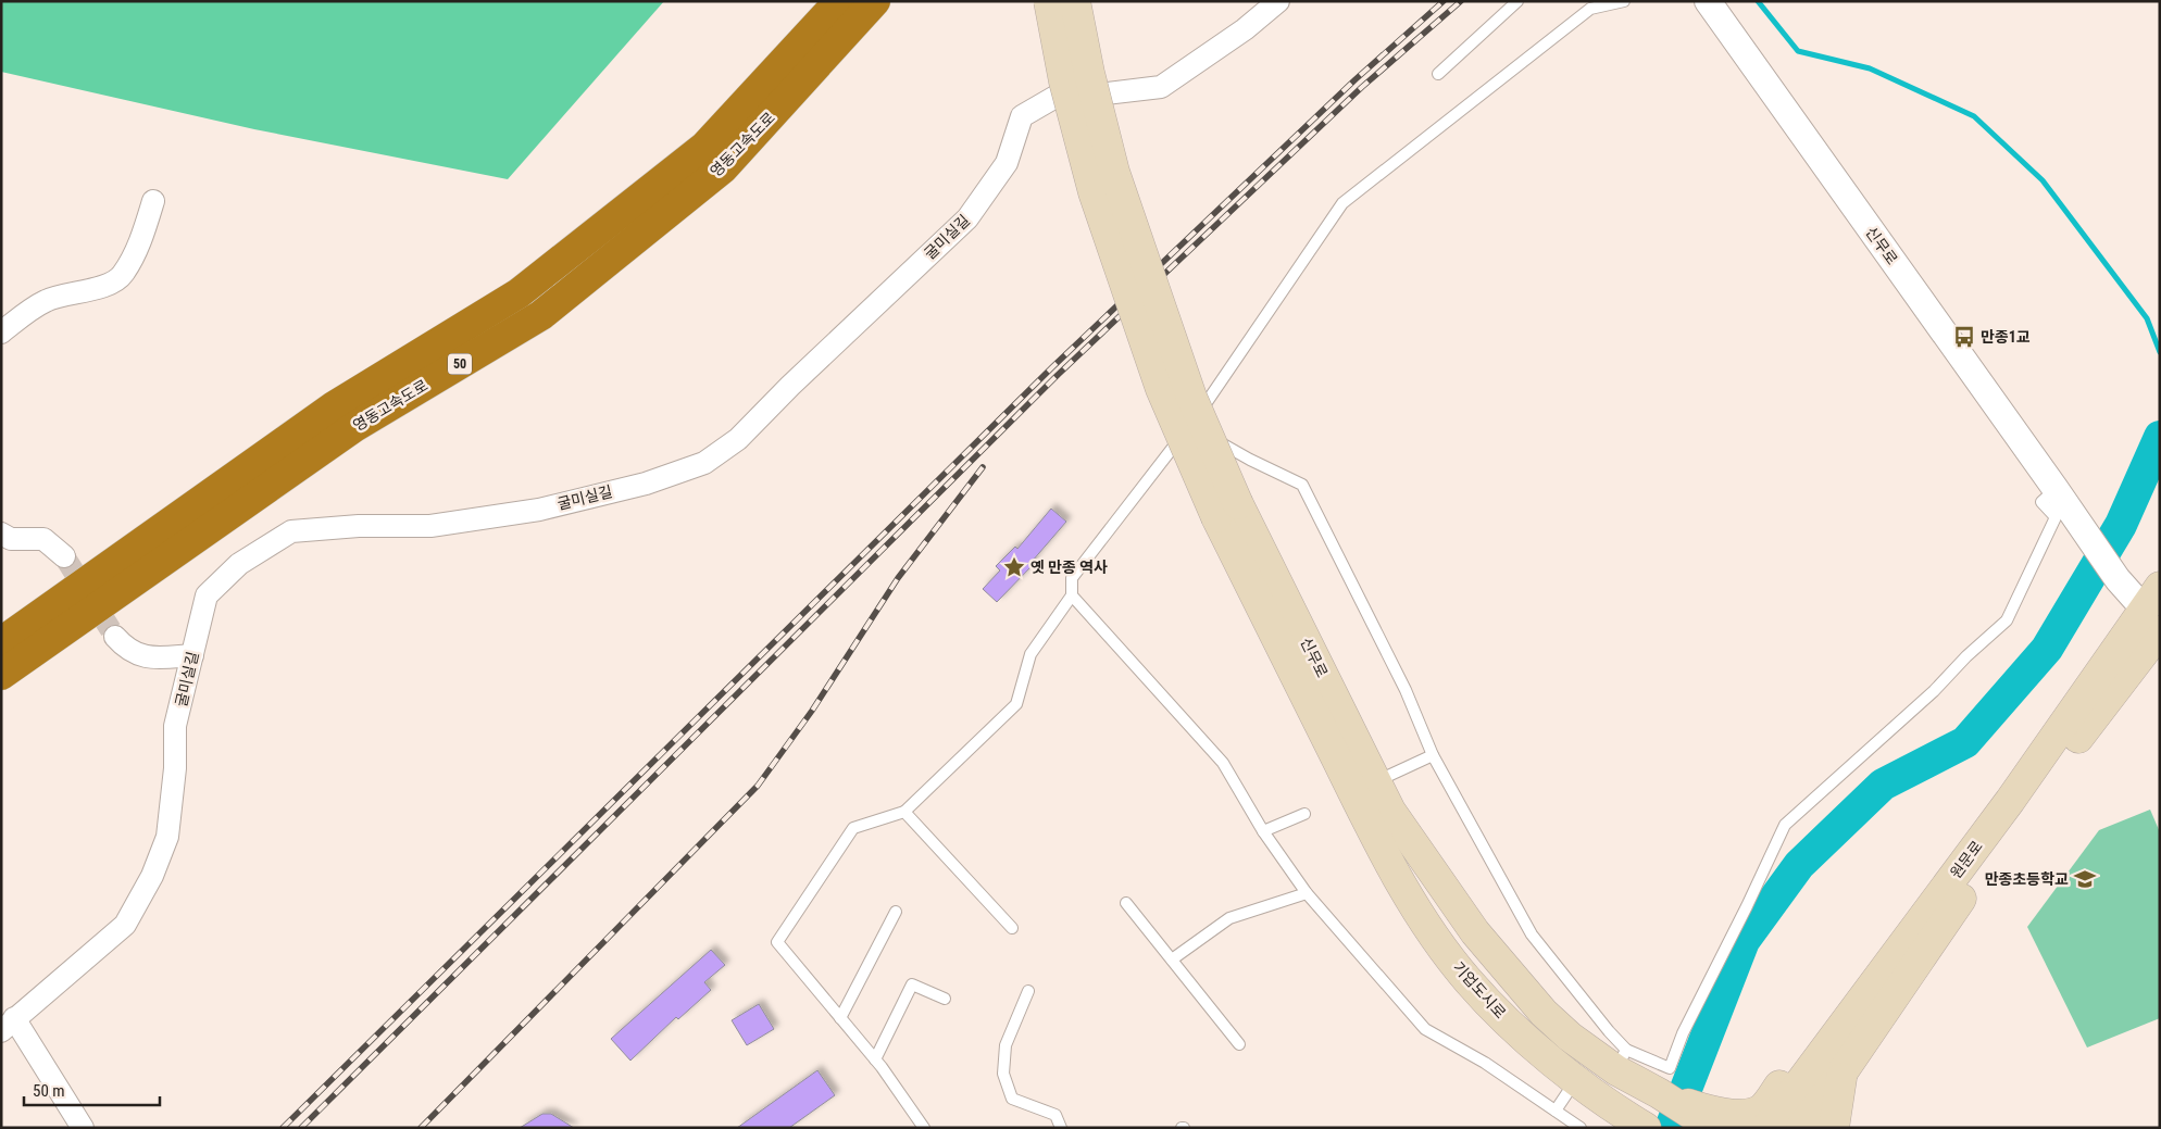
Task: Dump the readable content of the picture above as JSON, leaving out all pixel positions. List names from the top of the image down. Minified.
{"streets":{"highway":["영동고속도로","50"],"main road":["신무로","원문로","기업도시로"],"street":["굴미실길"]},"crossings":[["신무로","원문로"],["신무로","기업도시로"]],"places":{"bus stop":["만종1교"],"place":["옛 만종 역사"],"school or university":["만종초등학교"]},"scale_bar":"50 m"}
